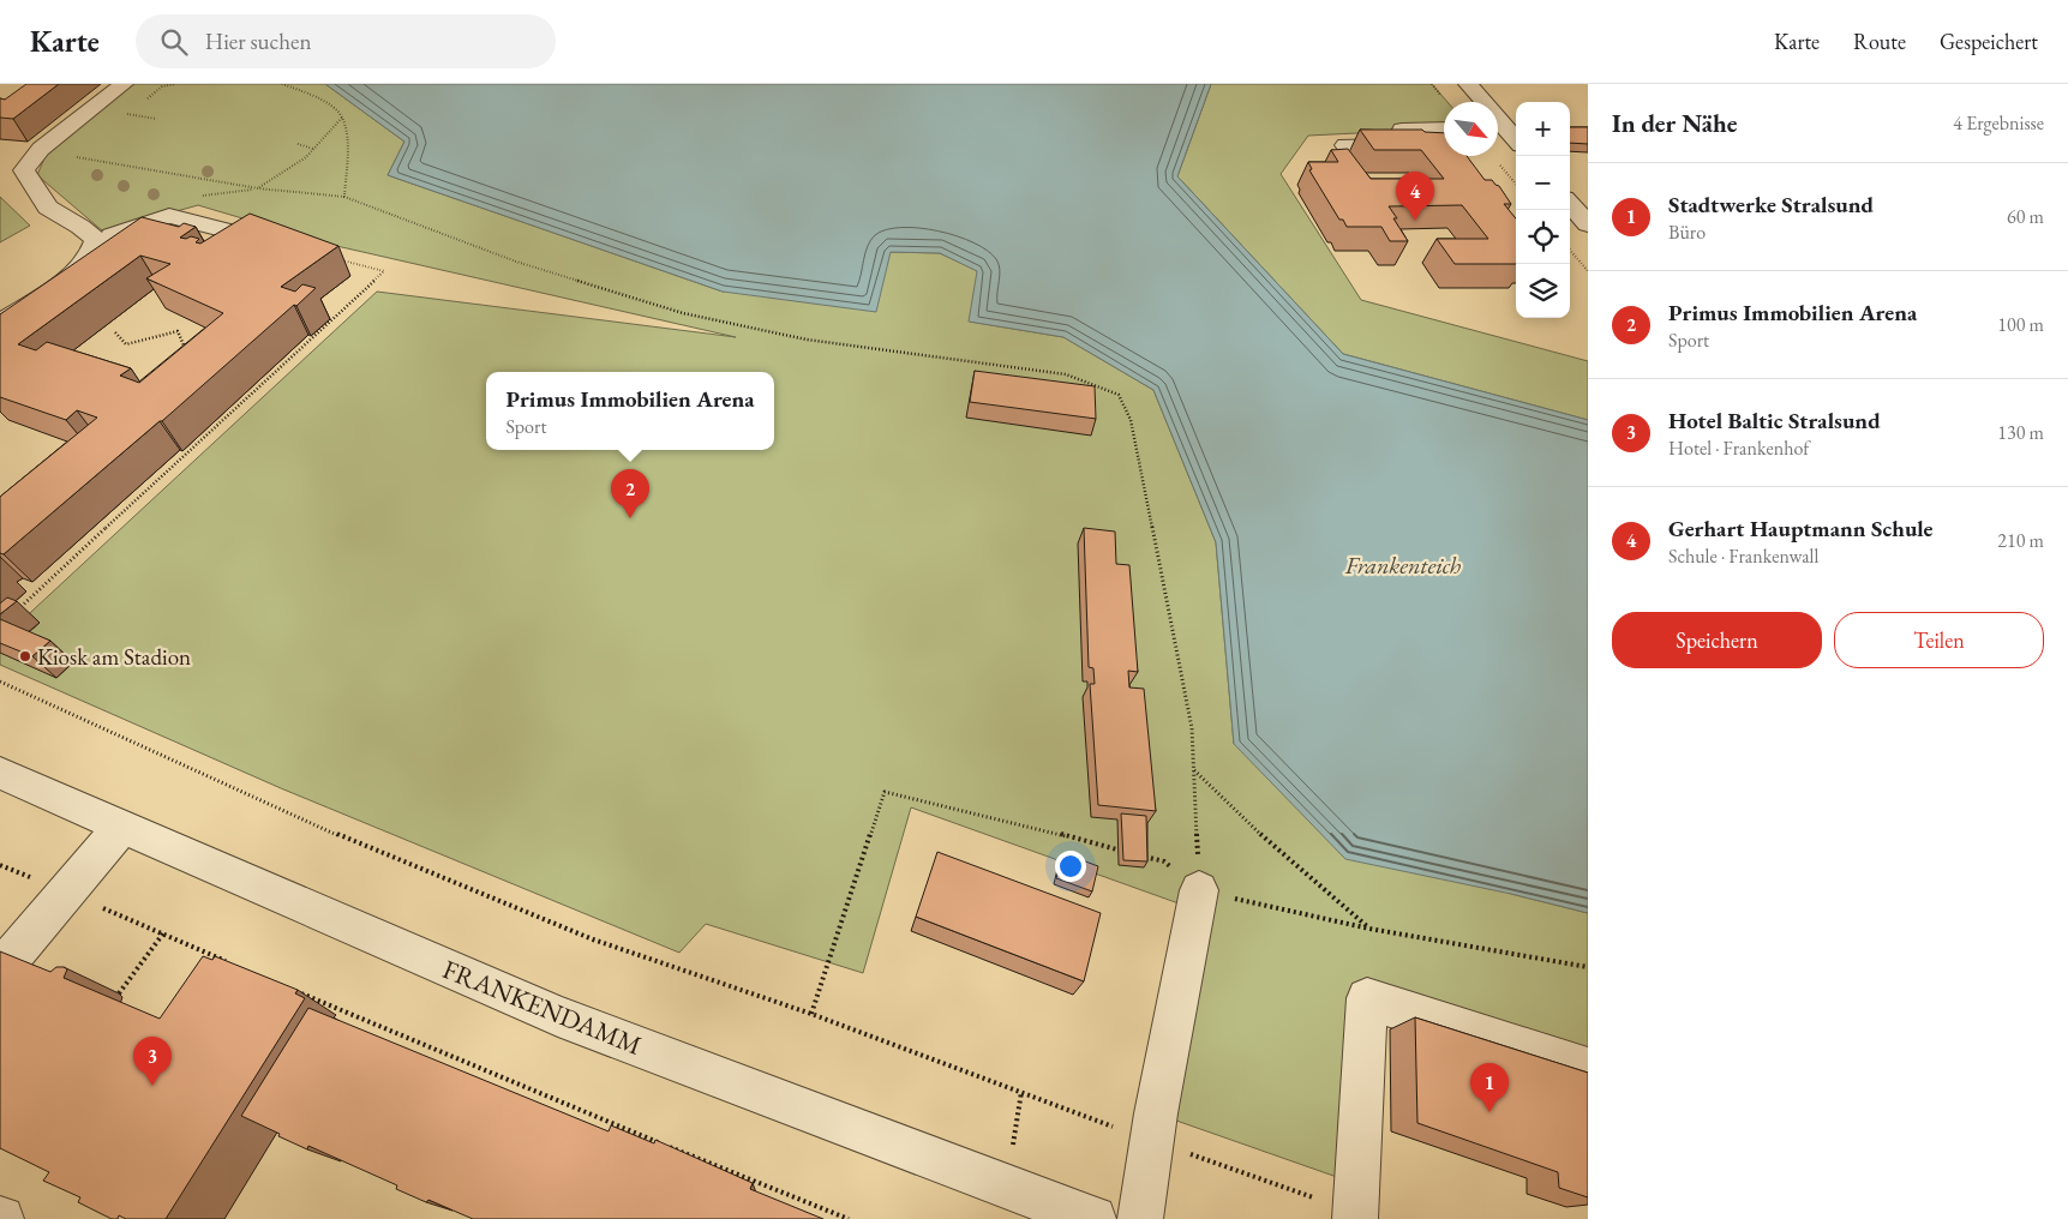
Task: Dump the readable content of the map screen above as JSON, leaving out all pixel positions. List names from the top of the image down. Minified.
{"streets":{"street":["FRANKENDAMM"]},"water":["Frankenteich"],"places":["Kiosk am Stadion"],"north":"bottom right","page":{"header":"Karte","search":"Hier suchen","nav":["Karte","Route","Gespeichert"],"heading":["In der Nähe","4 Ergebnisse"],"map_buttons":["+","−"],"list":[{"mark":"1","name":"Stadtwerke Stralsund","note":"Büro","value":"60 m"},{"mark":"2","name":"Primus Immobilien Arena","note":"Sport","value":"100 m"},{"mark":"3","name":"Hotel Baltic Stralsund","note":"Hotel · Frankenhof","value":"130 m"},{"mark":"4","name":"Gerhart Hauptmann Schule","note":"Schule · Frankenwall","value":"210 m"}],"pins":["4","2","3","1"],"popup":["Primus Immobilien Arena","Sport"],"buttons":["Speichern","Teilen"]}}
